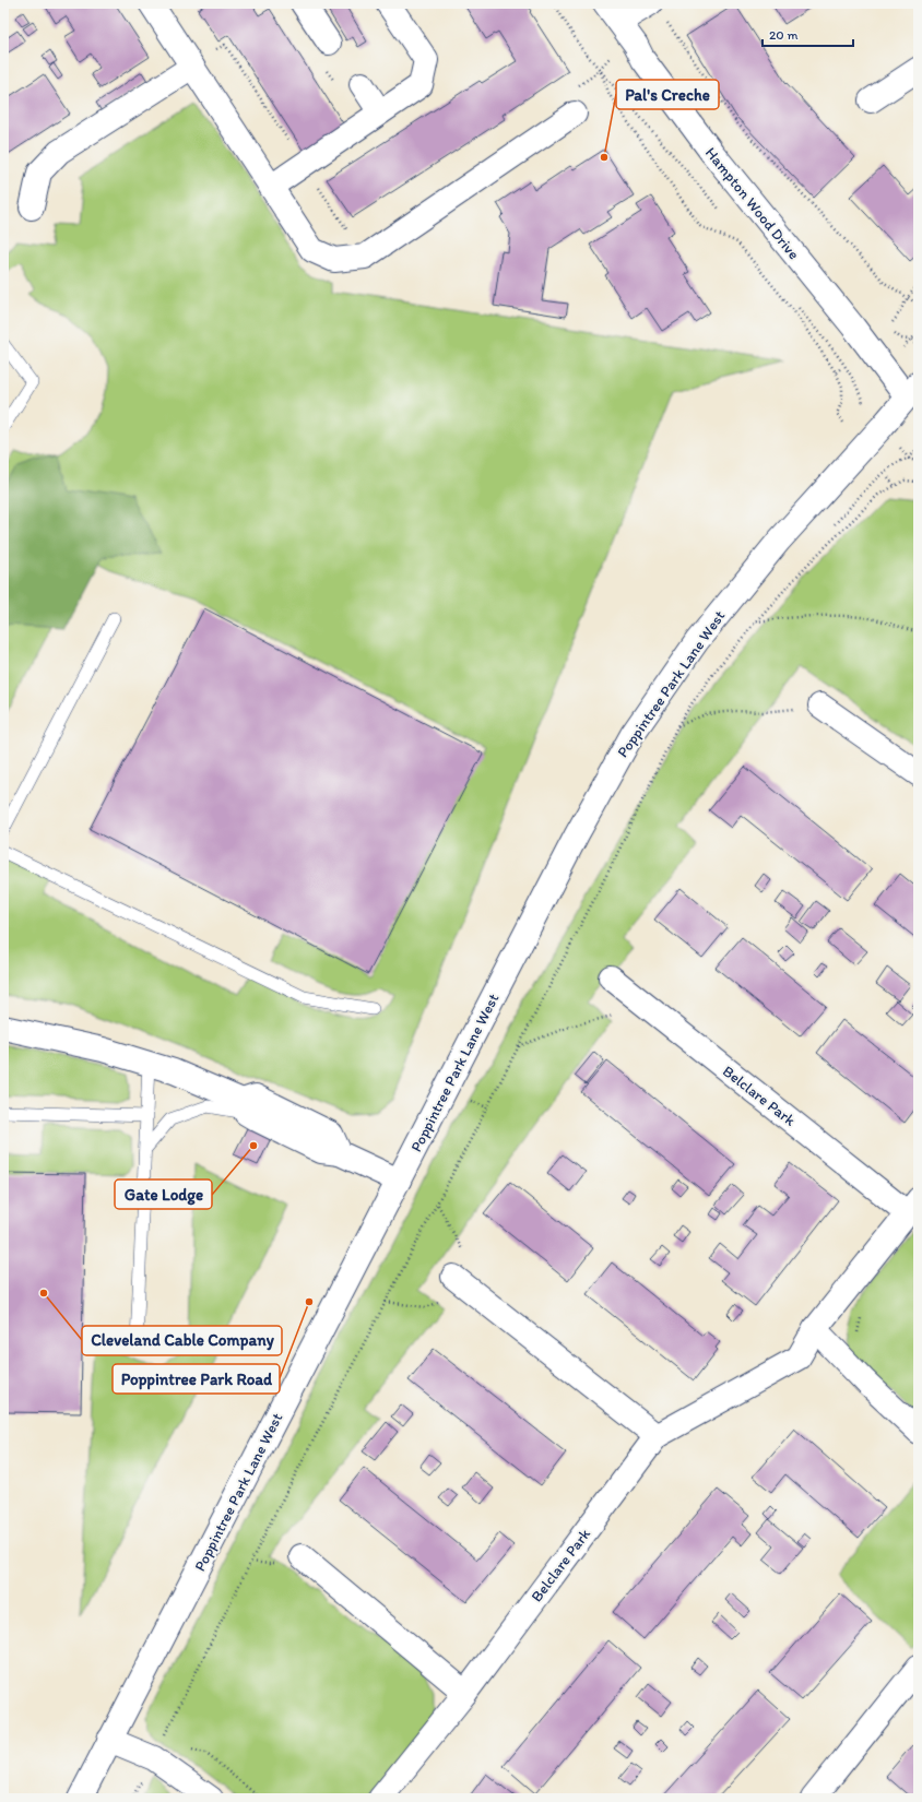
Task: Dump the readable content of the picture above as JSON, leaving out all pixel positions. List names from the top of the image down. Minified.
{"streets":{"street":["Hampton Wood Drive","Poppintree Park Lane West","Belclare Park"]},"crossings":[["Hampton Wood Drive","Poppintree Park Lane West"]],"places":["Pal's Creche","Gate Lodge","Cleveland Cable Company","Poppintree Park Road"],"scale_bar":"20 m"}
